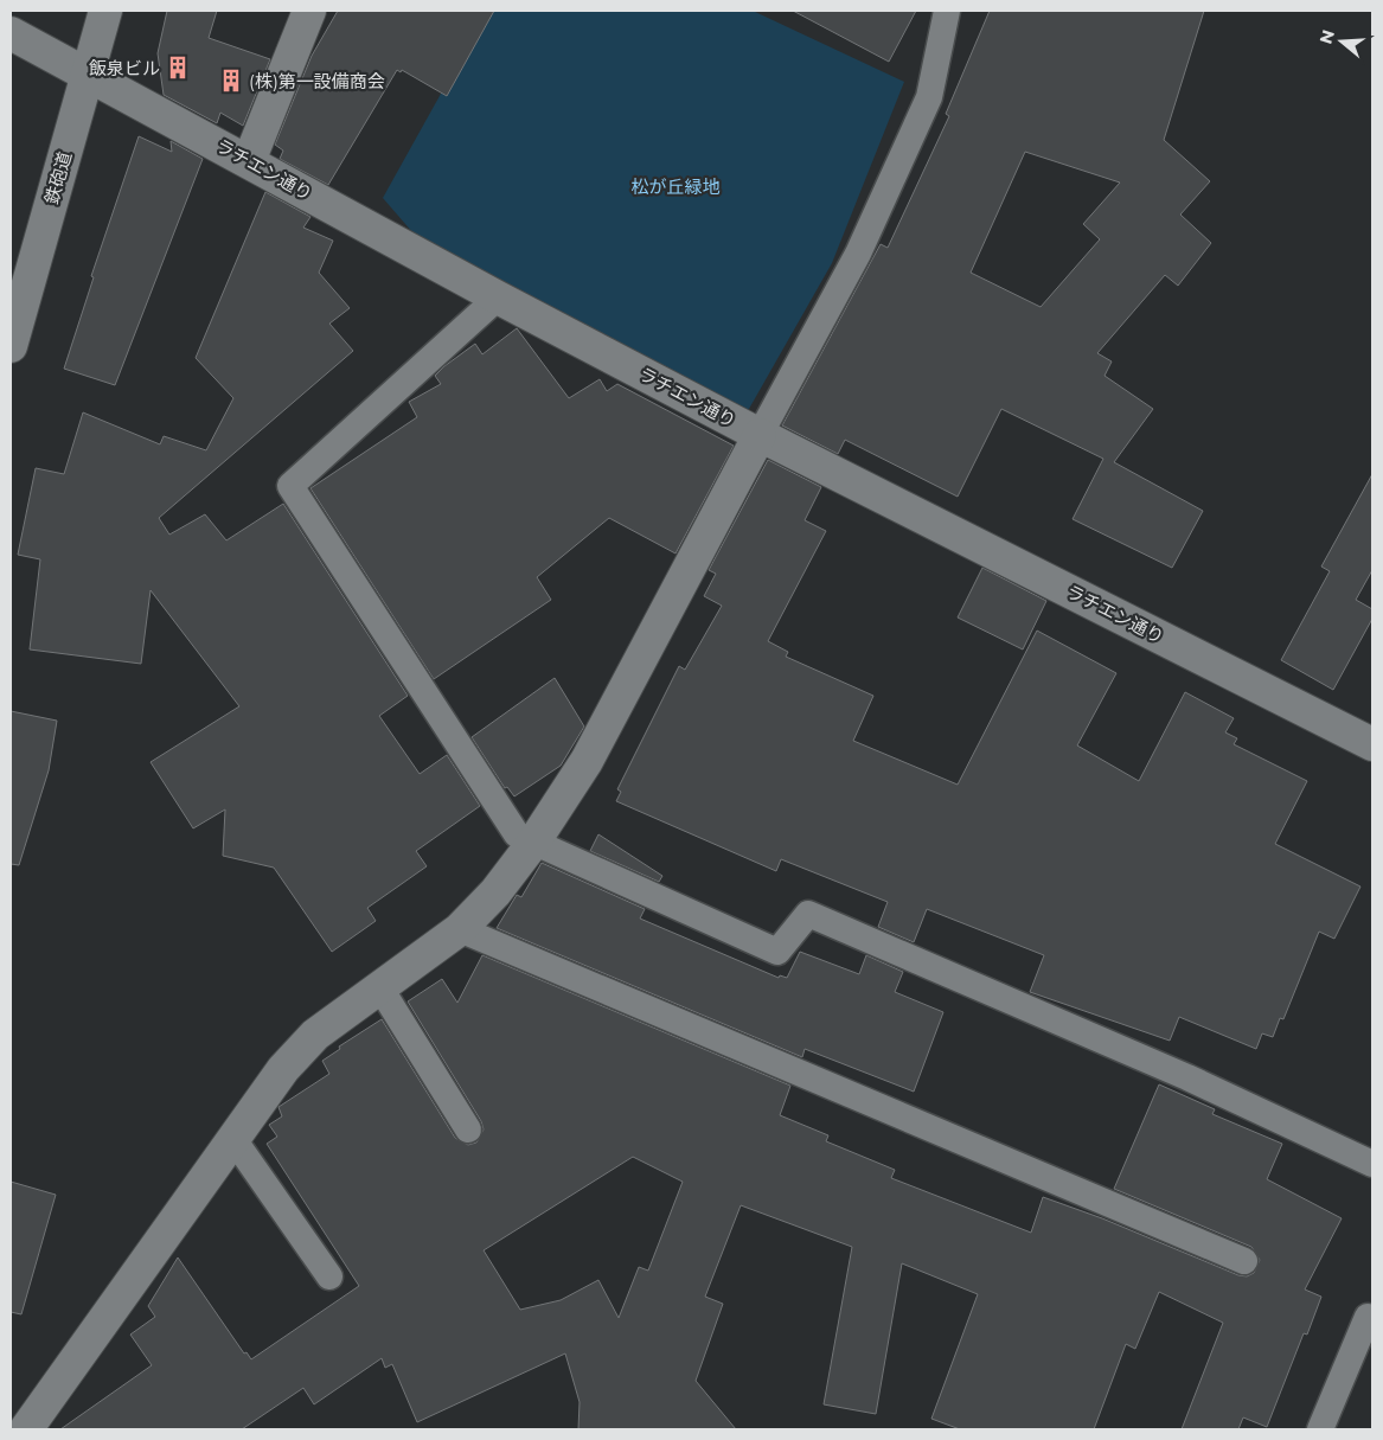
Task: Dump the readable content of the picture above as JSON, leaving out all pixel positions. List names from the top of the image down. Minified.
{"streets":{"street":["ラチエン通り","鉄砲道"]},"crossings":[["ラチエン通り","鉄砲道"]],"parks":["松が丘緑地"],"places":{"building":["飯泉ビル","(株)第一設備商会"]},"north":"left"}
